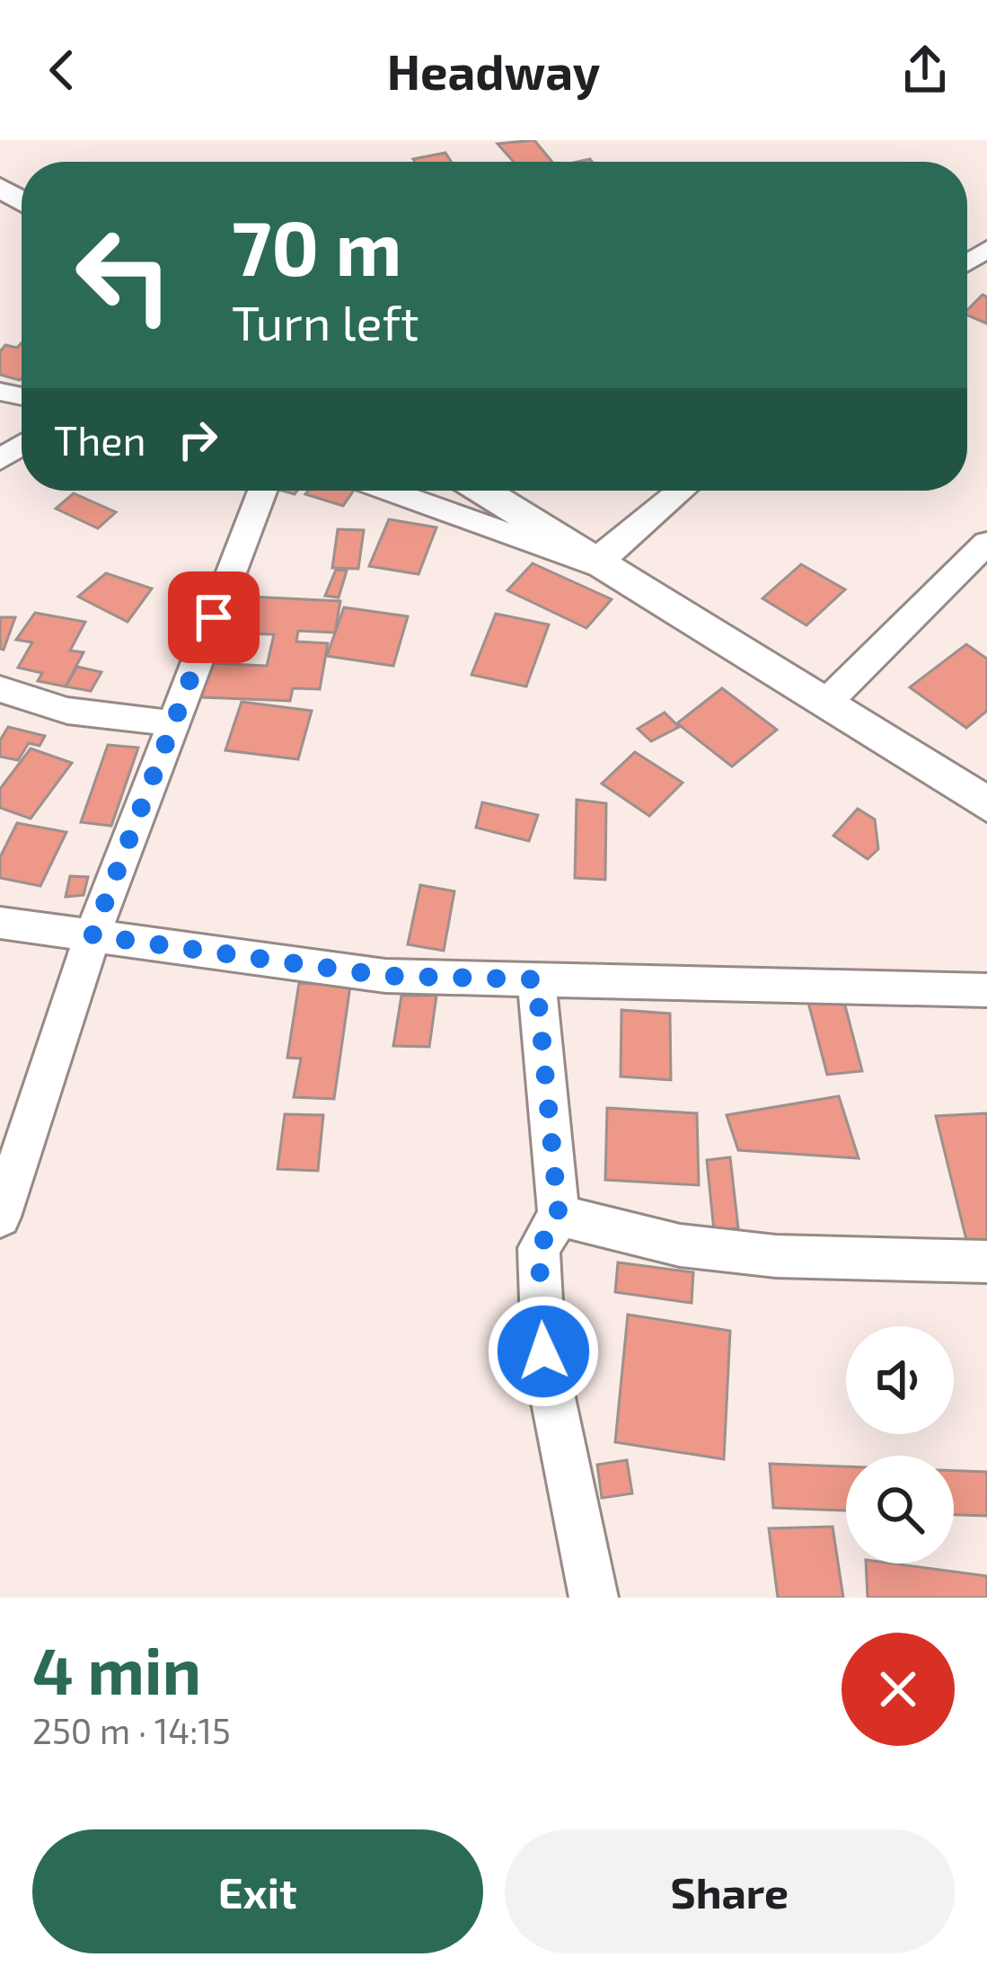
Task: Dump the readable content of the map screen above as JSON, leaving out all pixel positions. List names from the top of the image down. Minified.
{"page":{"header":"Headway","turn":["70 m","Turn left"],"then":"Then","heading":["4 min","250 m · 14:15"],"buttons":["Exit","Share"]}}
